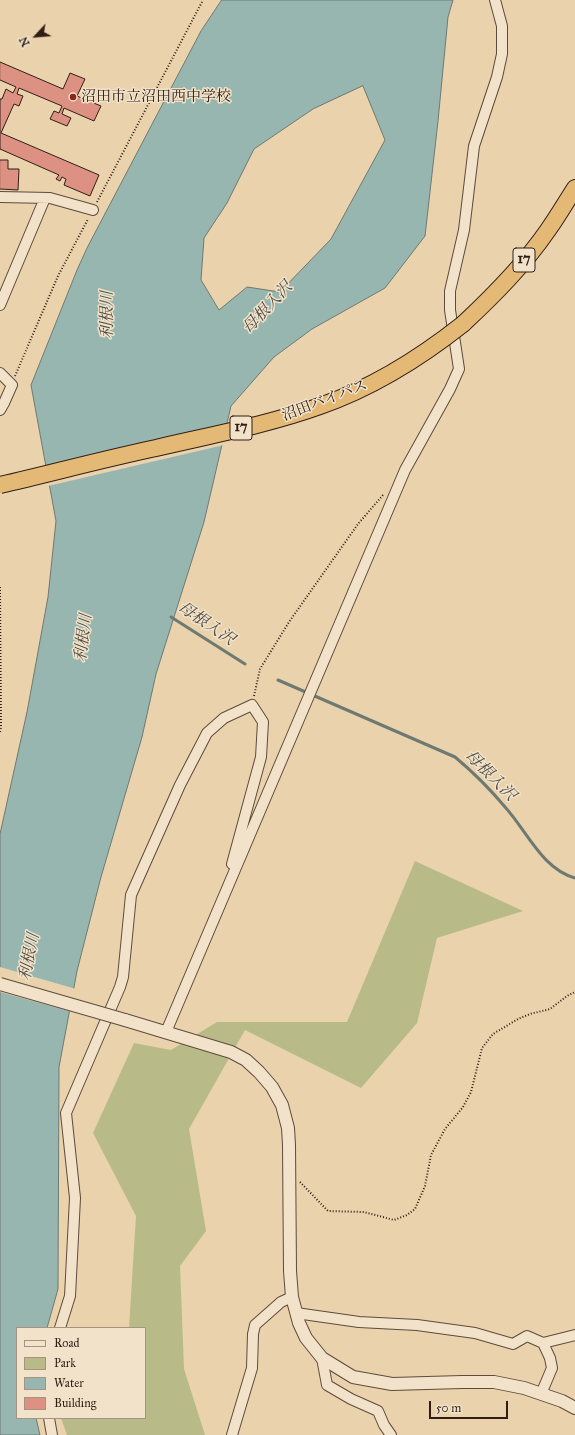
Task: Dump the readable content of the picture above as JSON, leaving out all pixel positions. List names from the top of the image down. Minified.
{"streets":{"highway":["17","沼田バイパス"]},"water":["母根入沢","利根川"],"places":["沼田市立沼田西中学校"],"legend":["Road","Park","Water","Building"],"scale_bar":"50 m","north":"bottom left"}
